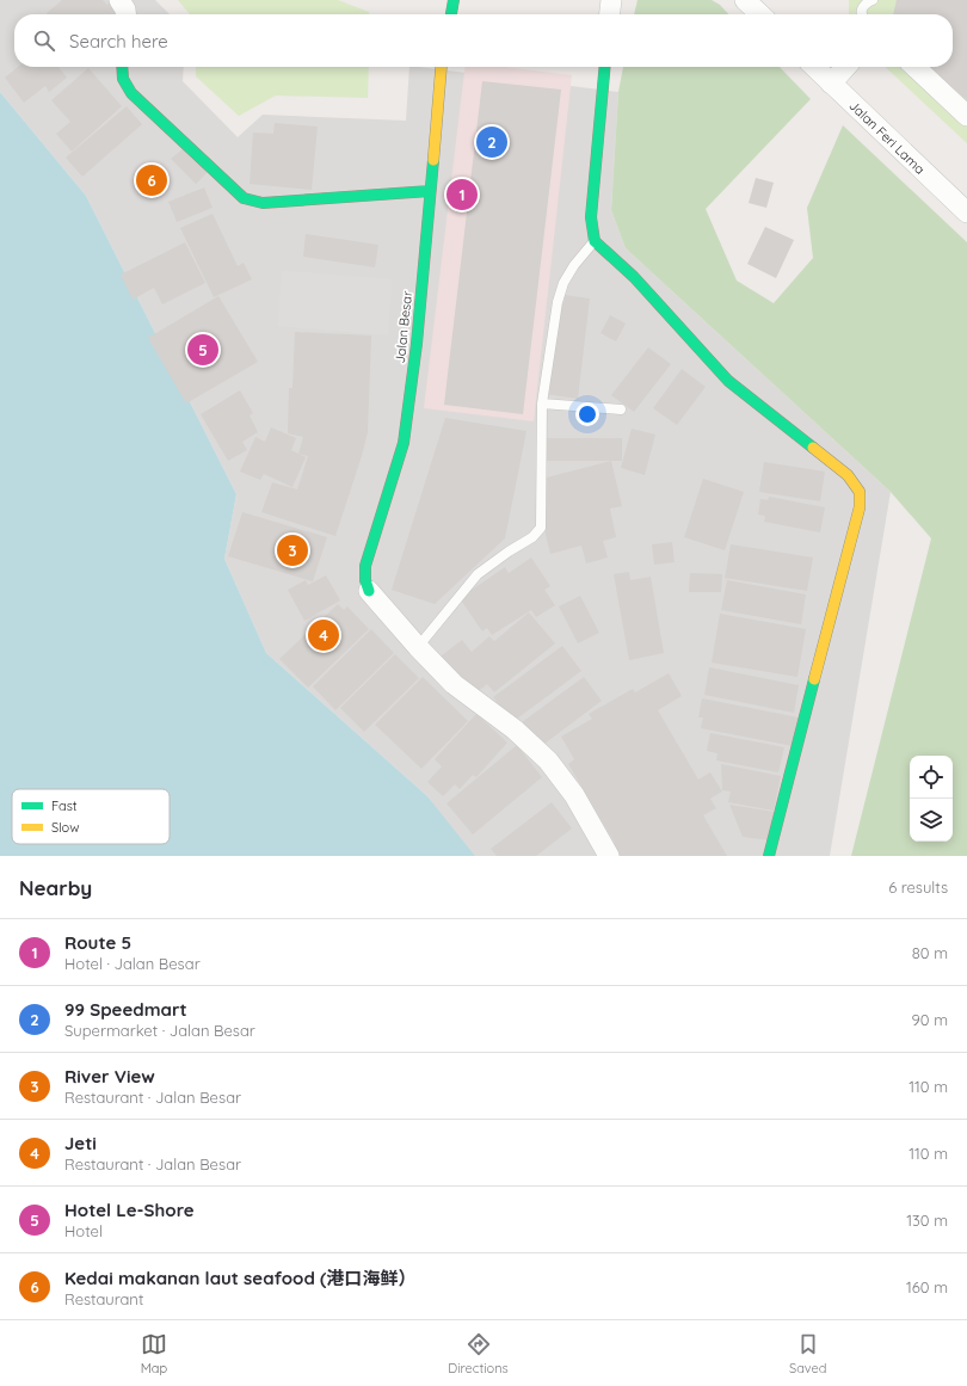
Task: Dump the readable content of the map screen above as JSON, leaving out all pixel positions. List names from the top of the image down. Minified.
{"streets":{"street":["Jalan Feri Lama","Jalan Besar"]},"legend":["Fast","Slow"],"page":{"search":"Search here","pins":["2","6","1","5","3","4"],"heading":["Nearby","6 results"],"list":[{"mark":"1","name":"Route 5","note":"Hotel · Jalan Besar","value":"80 m"},{"mark":"2","name":"99 Speedmart","note":"Supermarket · Jalan Besar","value":"90 m"},{"mark":"3","name":"River View","note":"Restaurant · Jalan Besar","value":"110 m"},{"mark":"4","name":"Jeti","note":"Restaurant · Jalan Besar","value":"110 m"},{"mark":"5","name":"Hotel Le-Shore","note":"Hotel","value":"130 m"},{"mark":"6","name":"Kedai makanan laut seafood (港口海鲜）","note":"Restaurant","value":"160 m"}],"nav":["Map","Directions","Saved"]}}
